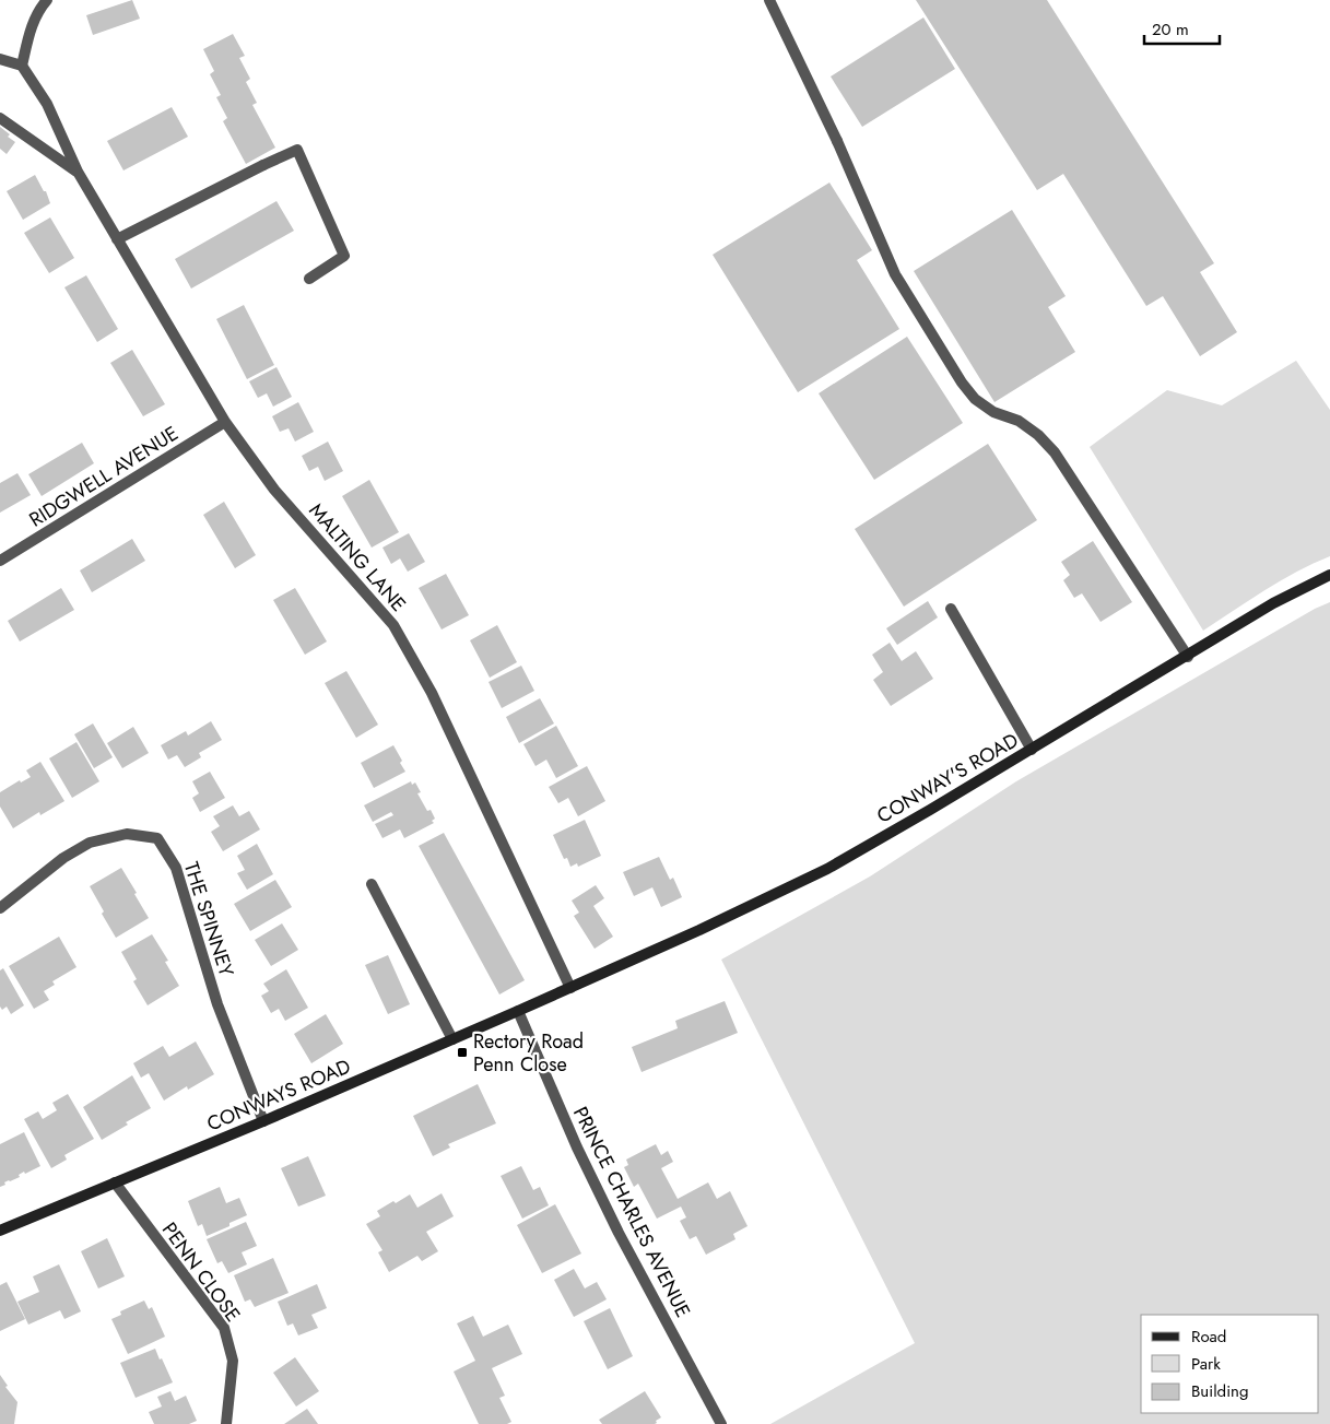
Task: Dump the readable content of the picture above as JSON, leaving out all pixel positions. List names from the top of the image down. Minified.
{"streets":{"main road":["CONWAY'S ROAD","CONWAYS ROAD"],"street":["RIDGWELL AVENUE","MALTING LANE","THE SPINNEY","PRINCE CHARLES AVENUE","PENN CLOSE"]},"crossings":[["RIDGWELL AVENUE","MALTING LANE"],["MALTING LANE","CONWAY'S ROAD"],["MALTING LANE","CONWAYS ROAD"],["CONWAY'S ROAD","CONWAYS ROAD"],["THE SPINNEY","CONWAYS ROAD"],["CONWAYS ROAD","PRINCE CHARLES AVENUE"],["CONWAYS ROAD","PENN CLOSE"]],"places":{"transit":["Rectory Road Penn Close"]},"legend":["Road","Park","Building"],"scale_bar":"20 m"}
